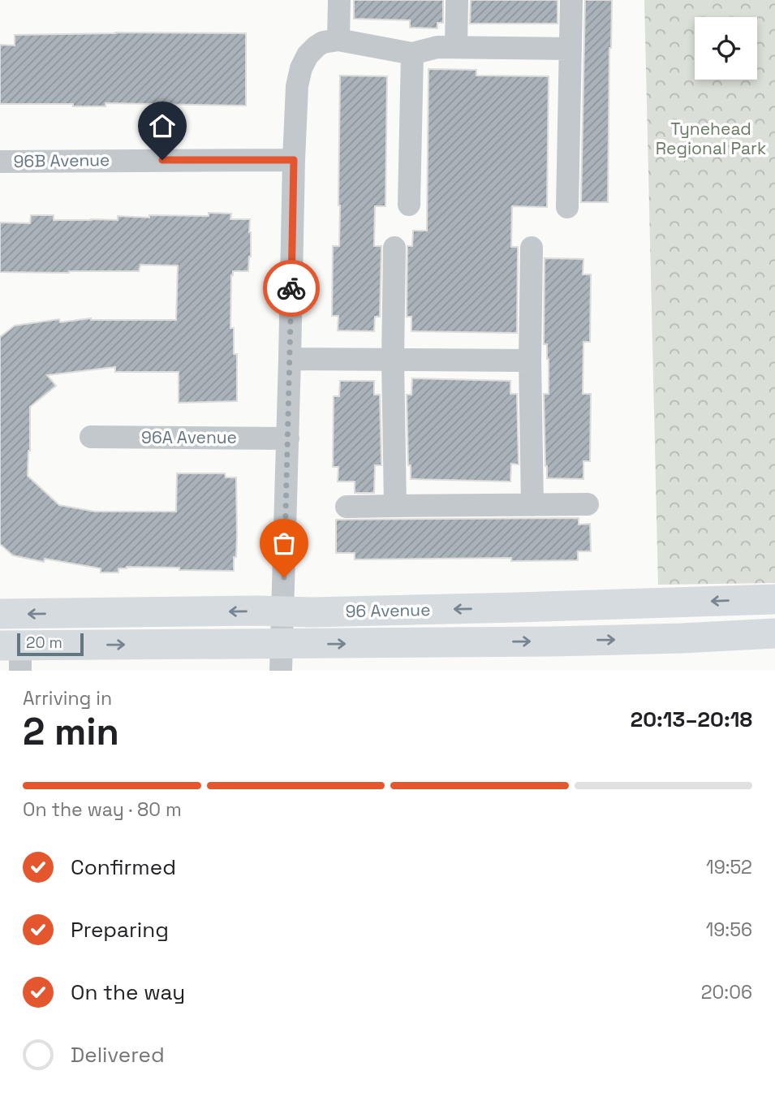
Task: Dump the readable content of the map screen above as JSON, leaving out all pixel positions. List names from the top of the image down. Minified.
{"streets":{"main road":["96 Avenue"],"street":["96B Avenue","96A Avenue"]},"parks":["Tynehead Regional Park"],"scale_bar":"20 m","page":{"scale":"20 m","heading":["2 min","Arriving in","20:13–20:18"],"bar":"On the way · 80 m","list":[["Confirmed","19:52"],["Preparing","19:56"],["On the way","20:06"],"Delivered"]}}
